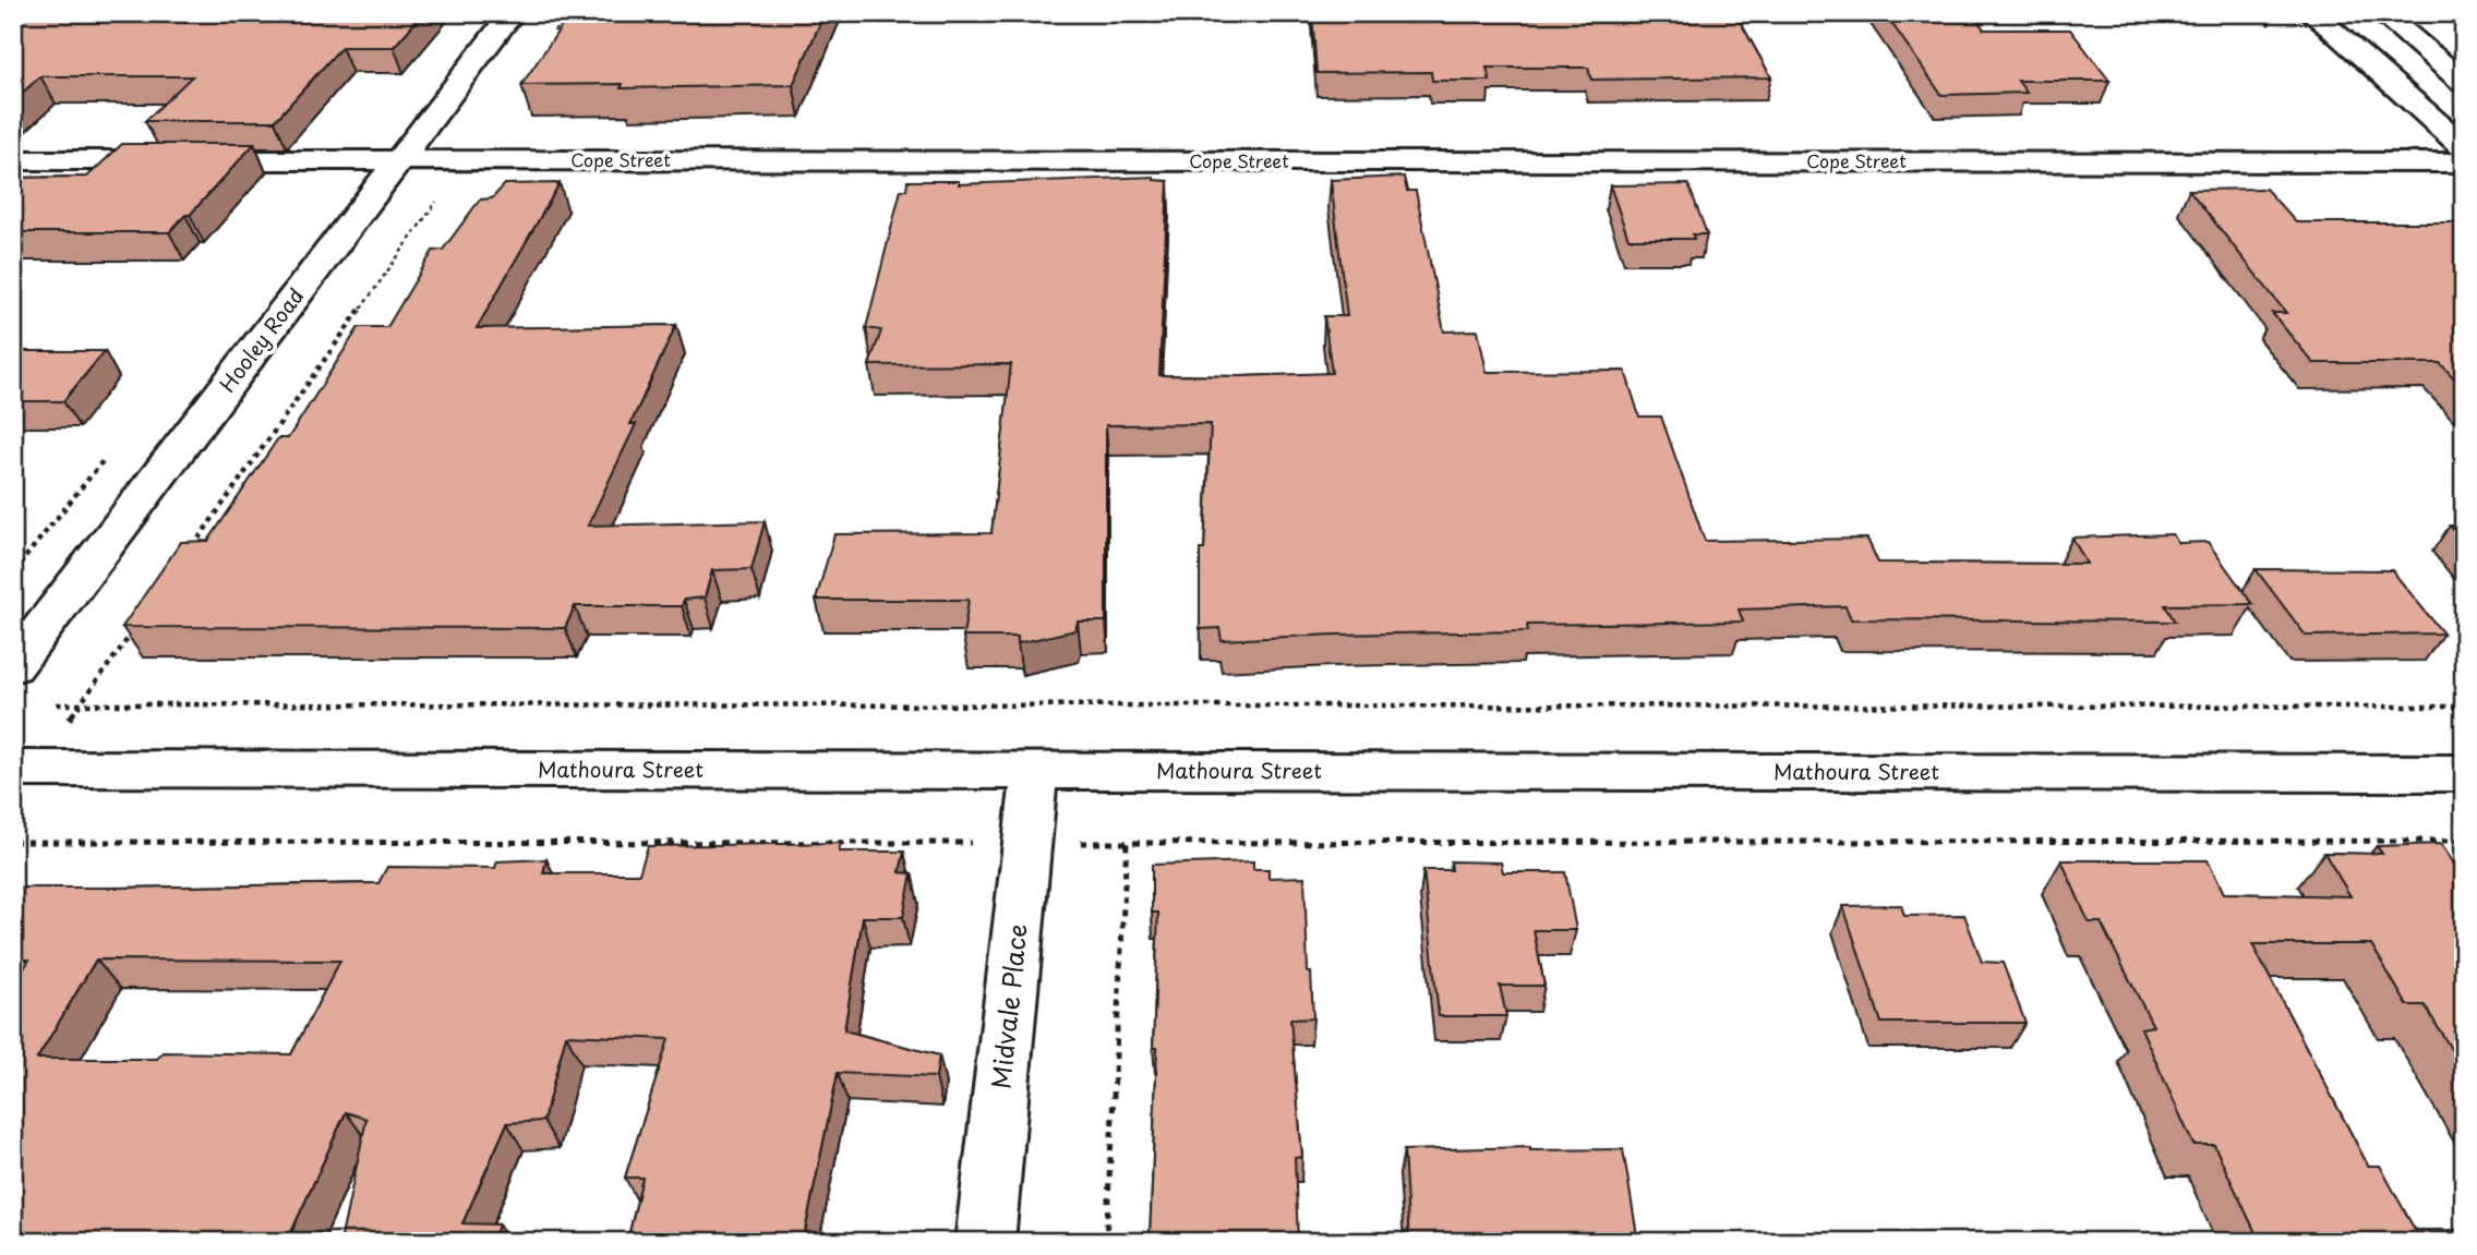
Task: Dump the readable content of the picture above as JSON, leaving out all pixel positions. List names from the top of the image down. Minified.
{"streets":{"street":["Cope Street","Hooley Road","Mathoura Street","Midvale Place"]},"crossings":[["Cope Street","Hooley Road"],["Mathoura Street","Midvale Place"]]}
